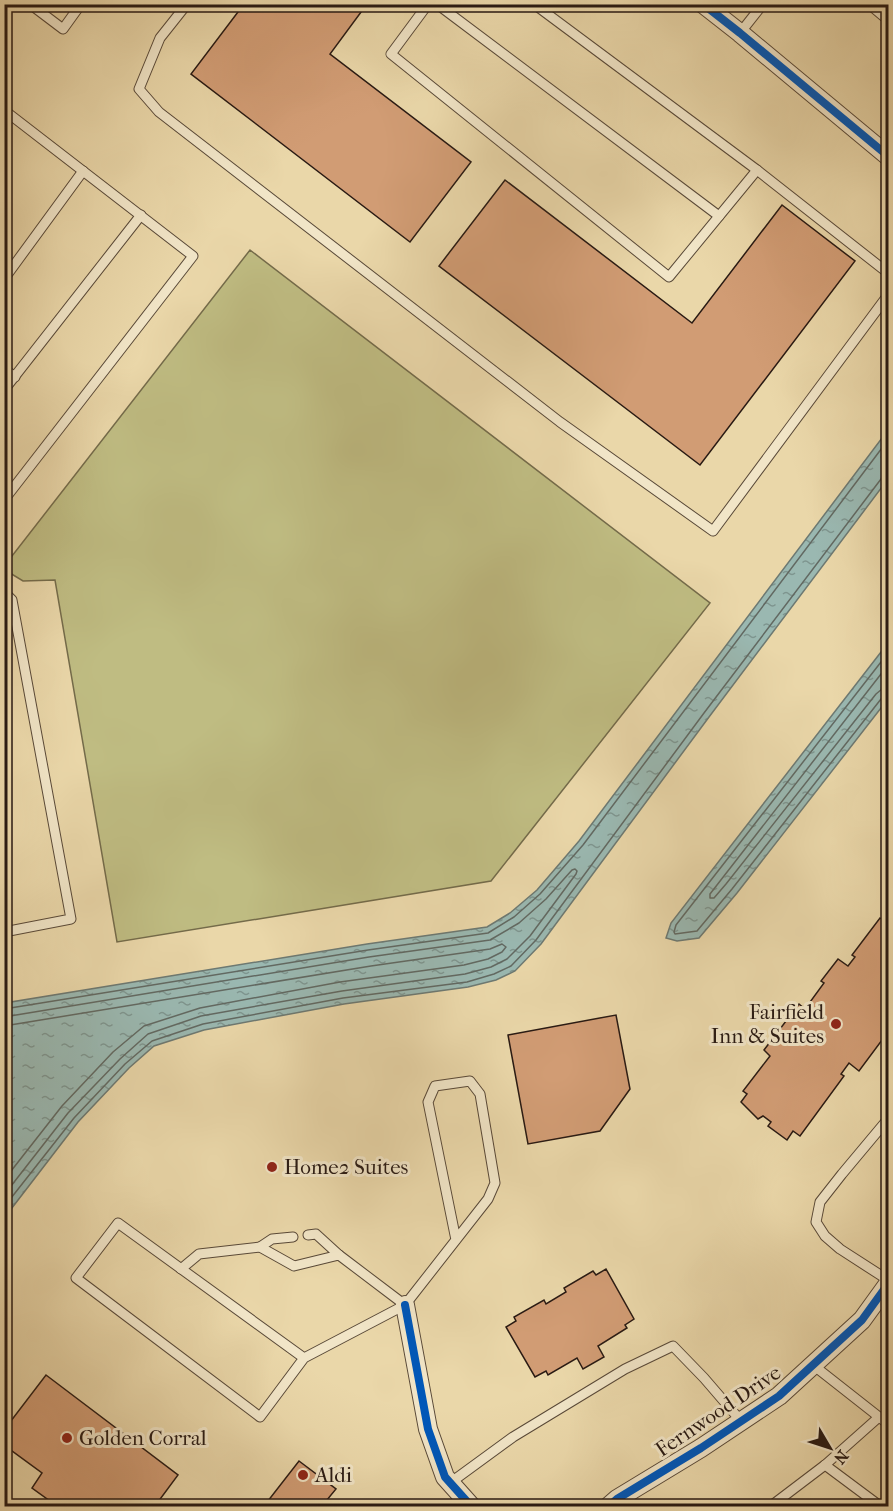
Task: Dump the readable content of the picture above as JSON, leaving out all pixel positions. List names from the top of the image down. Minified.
{"streets":{"street":["Fernwood Drive"]},"places":["Fairfield Inn & Suites","Home2 Suites","Golden Corral","Aldi"],"north":"bottom right"}
